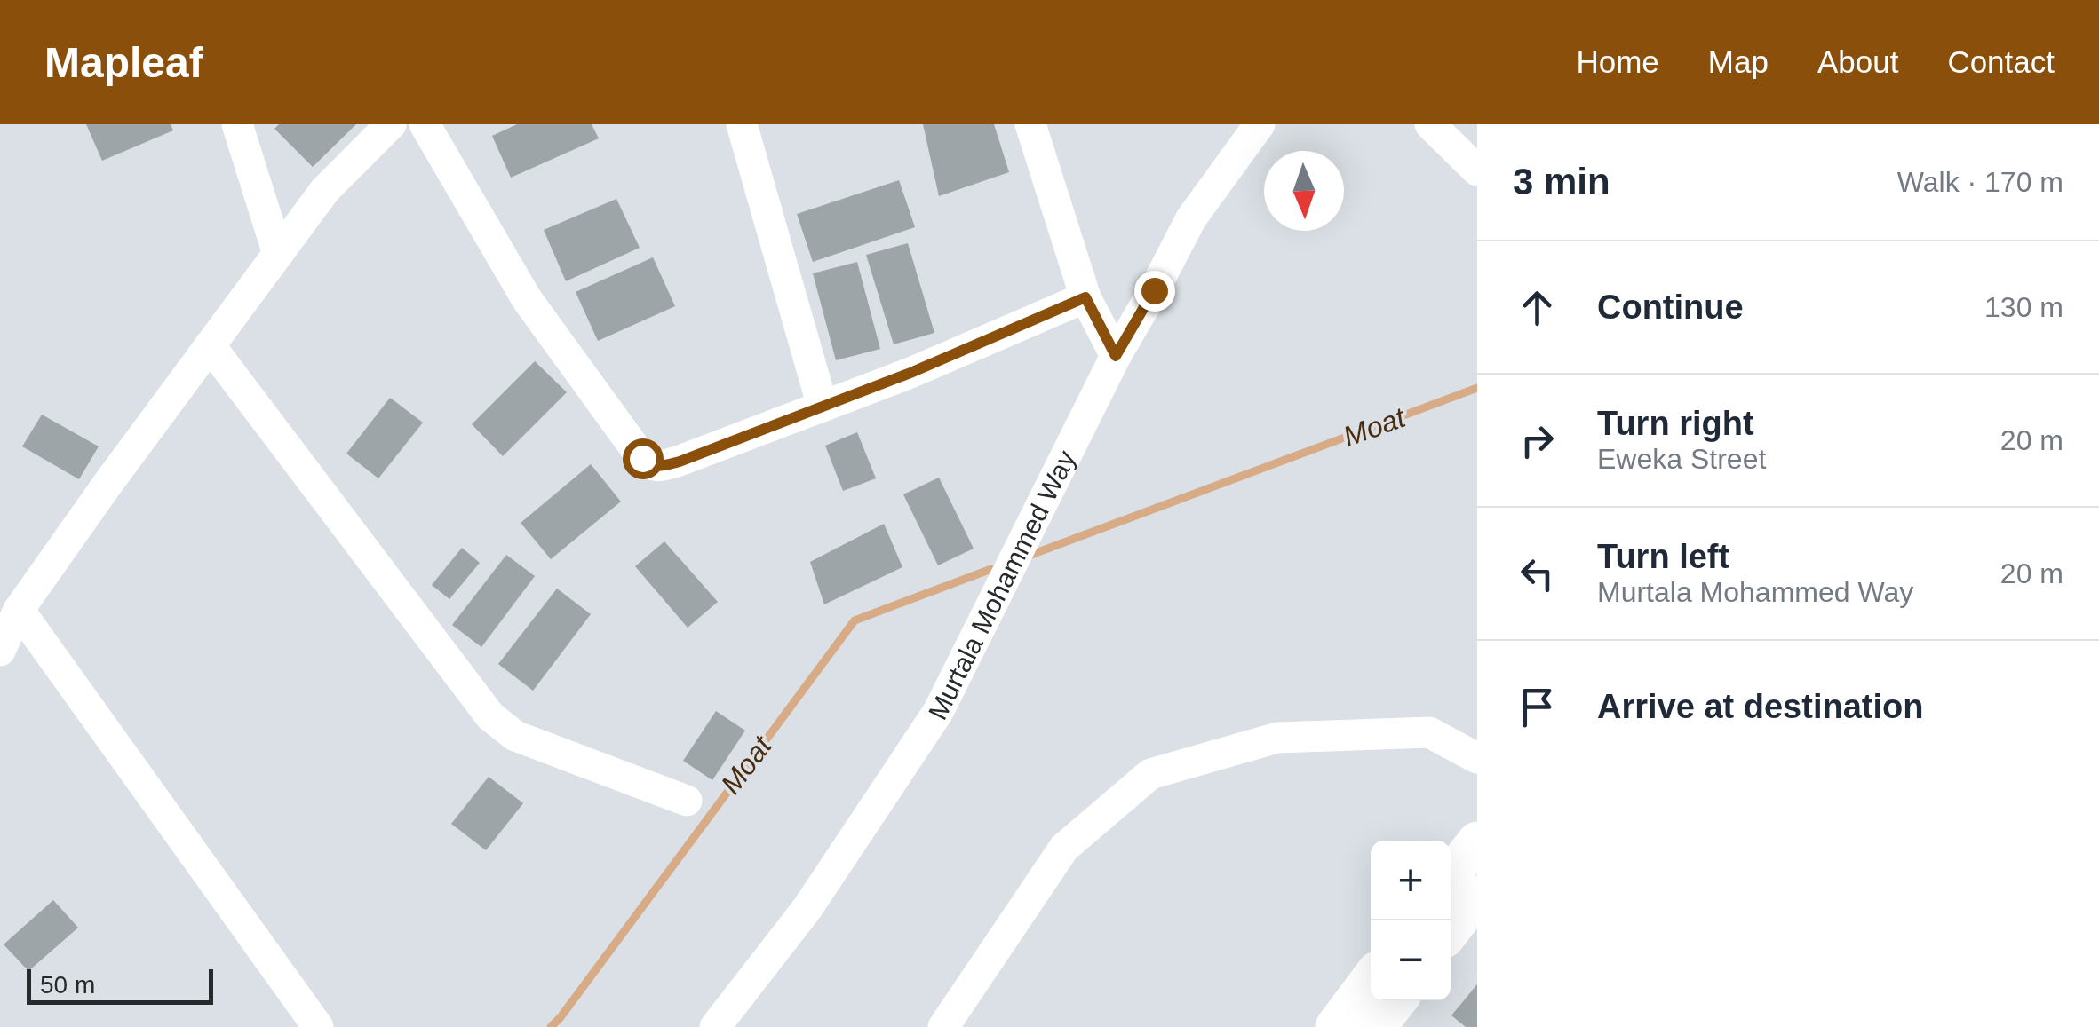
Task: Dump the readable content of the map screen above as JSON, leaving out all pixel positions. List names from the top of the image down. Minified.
{"streets":{"street":["Murtala Mohammed Way"]},"water":["Moat"],"scale_bar":"50 m","north":"bottom","page":{"header":"Mapleaf","nav":["Home","Map","About","Contact"],"heading":["3 min","Walk · 170 m"],"list":[["Continue","130 m"],["Turn right","Eweka Street","20 m"],["Turn left","Murtala Mohammed Way","20 m"],"Arrive at destination"],"map_buttons":["+","−"],"scale":"50 m"}}
